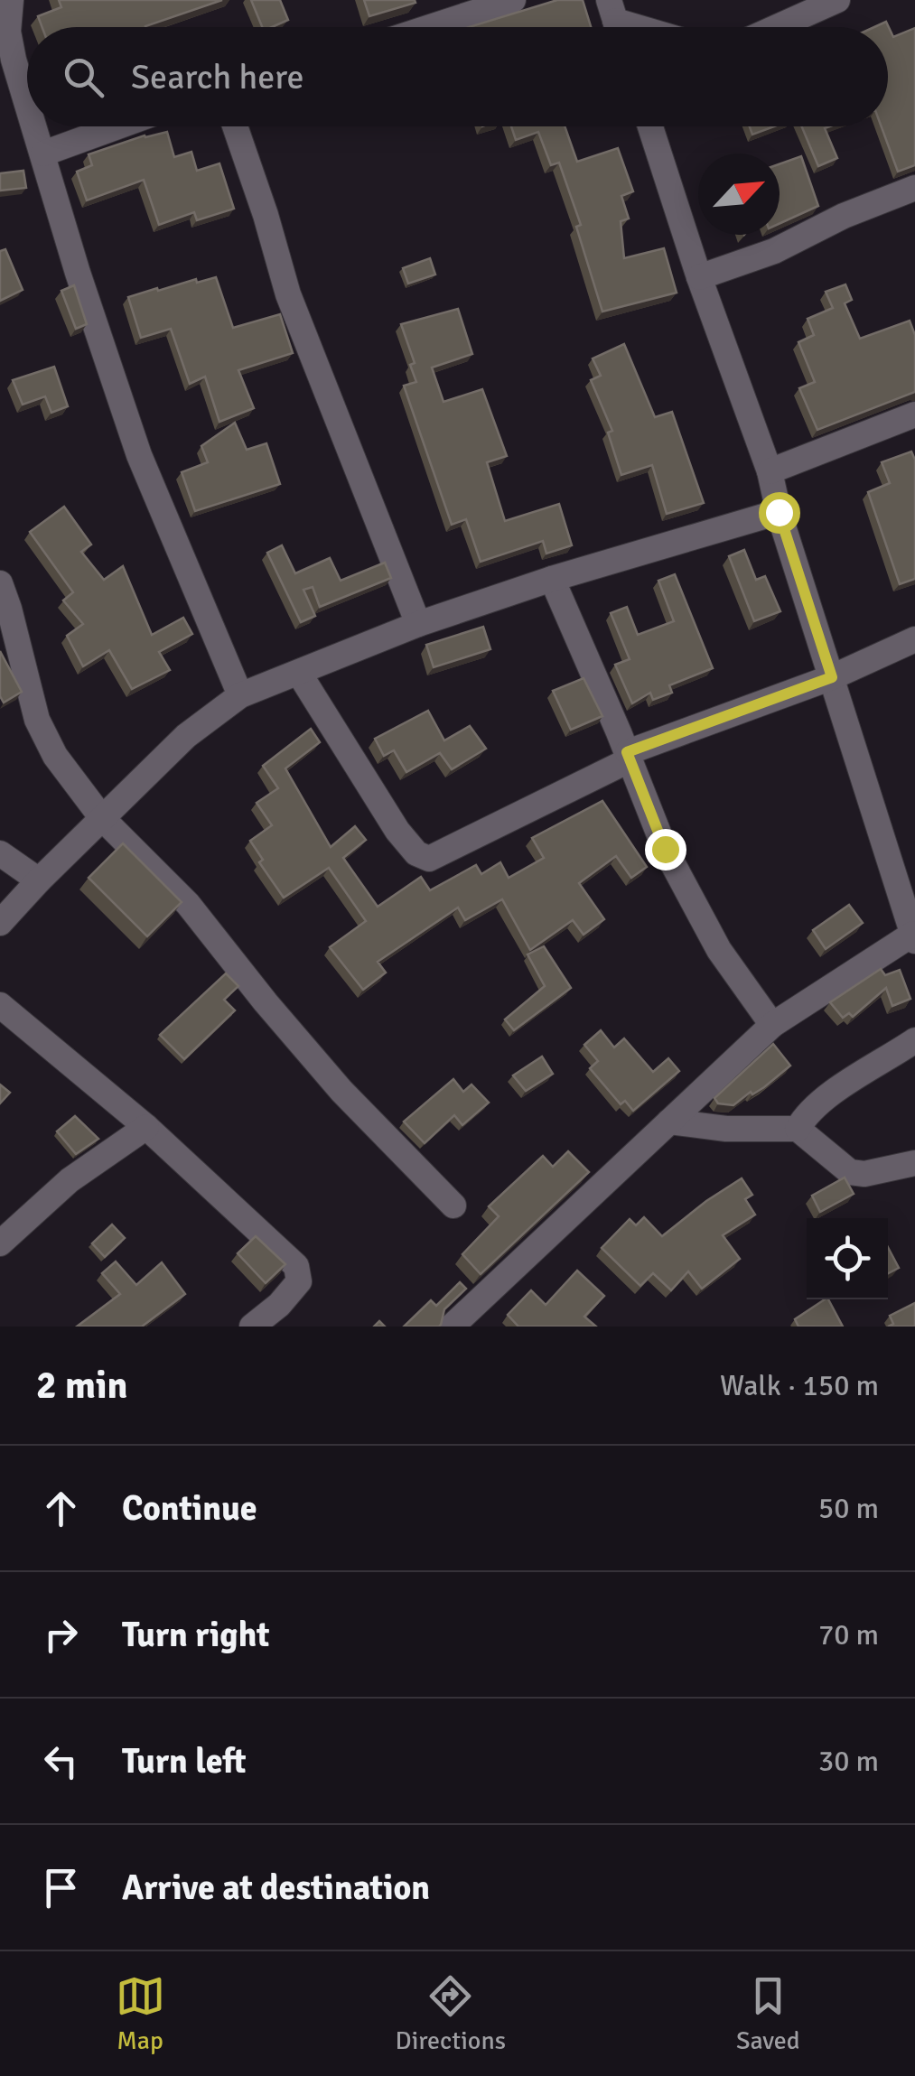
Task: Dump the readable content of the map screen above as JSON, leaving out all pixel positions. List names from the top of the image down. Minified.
{"north":"top right","page":{"search":"Search here","heading":["2 min","Walk · 150 m"],"list":[["Continue","50 m"],["Turn right","70 m"],["Turn left","30 m"],"Arrive at destination"],"nav":["Map","Directions","Saved"]}}
